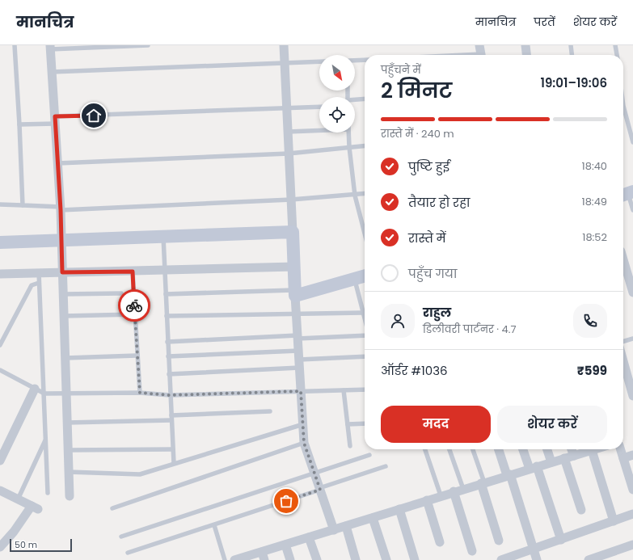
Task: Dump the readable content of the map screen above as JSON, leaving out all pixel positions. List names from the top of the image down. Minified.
{"scale_bar":"50 m","north":"bottom right","page":{"header":"मानचित्र","nav":["मानचित्र","परतें","शेयर करें"],"heading":["2 मिनट","पहुँचने में","19:01–19:06"],"panel":["राहुल","डिलीवरी पार्टनर · 4.7","ऑर्डर #1036","₹599"],"bar":"रास्ते में · 240 m","list":[["पुष्टि हुई","18:40"],["तैयार हो रहा","18:49"],["रास्ते में","18:52"],"पहुँच गया"],"buttons":["मदद","शेयर करें"],"scale":"50 m"}}
